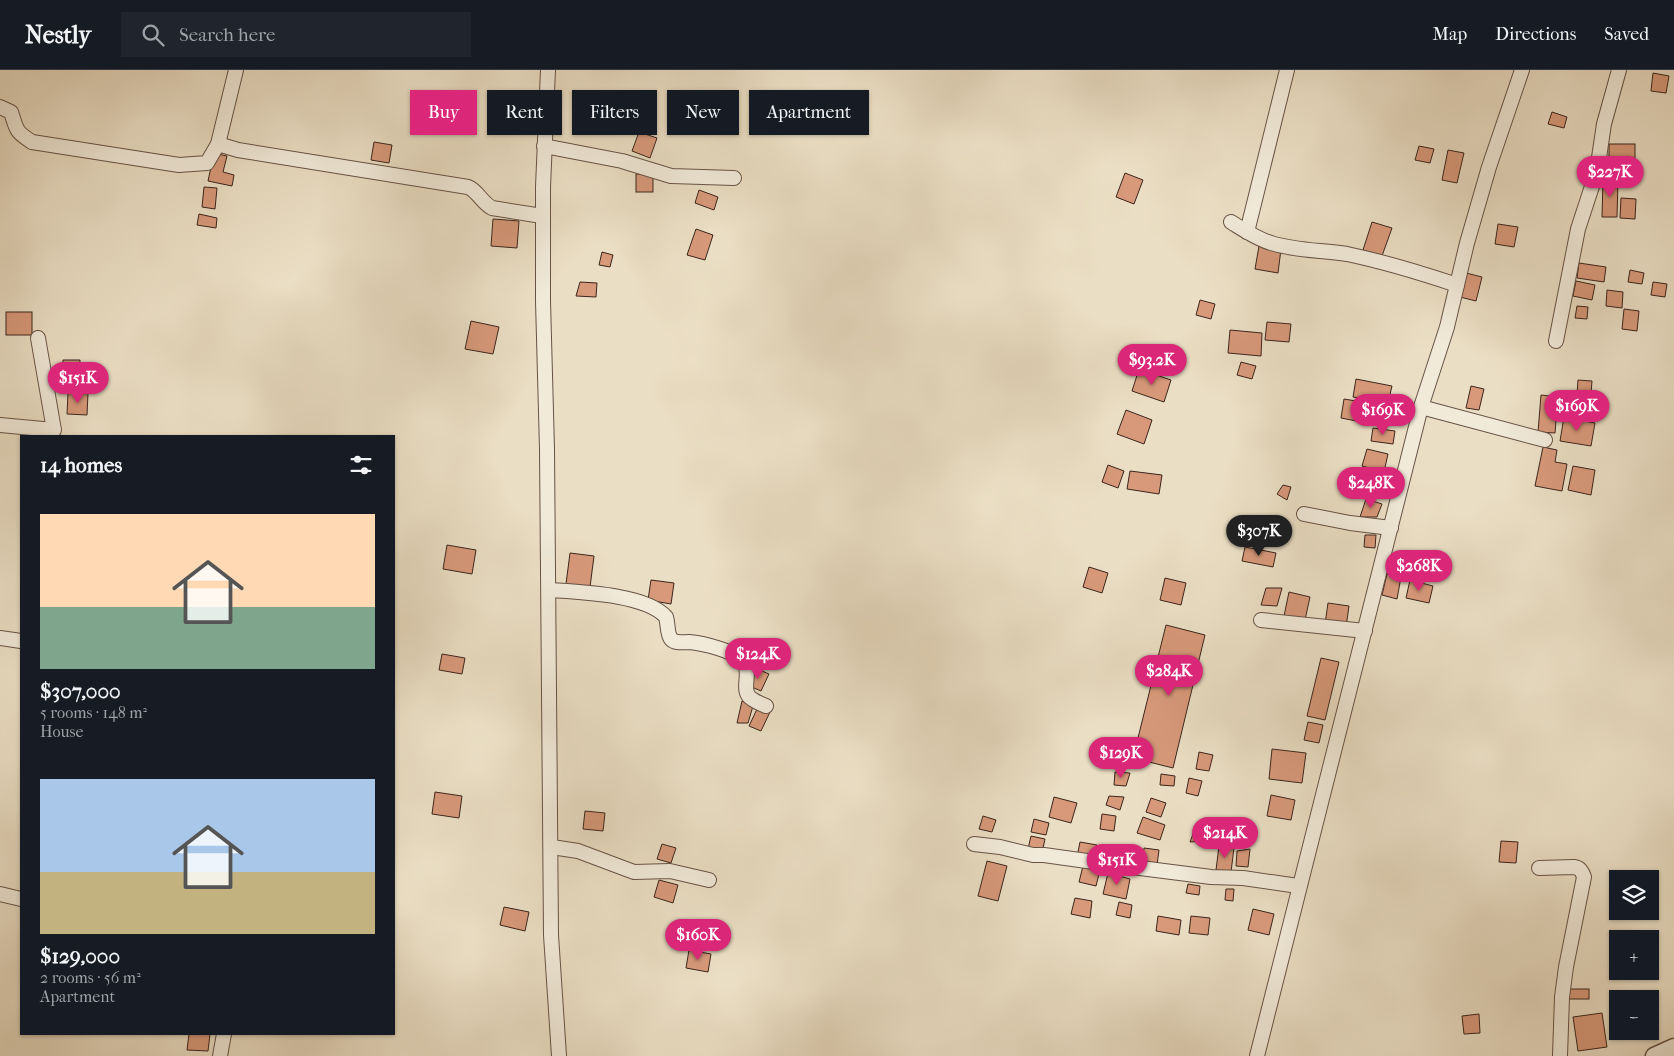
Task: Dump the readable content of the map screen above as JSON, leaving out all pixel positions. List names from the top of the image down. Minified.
{"page":{"header":"Nestly","search":"Search here","nav":["Map","Directions","Saved"],"chip":["Buy","Rent","Filters","New","Apartment"],"price":["$227K","$93.2K","$151K","$169K","$169K","$248K","$307K","$268K","$124K","$284K","$129K","$214K","$151K","$160K"],"heading":"14 homes","list":[{"name":"$307,000","note":"5 rooms · 148 m² · House"},{"name":"$129,000","note":"2 rooms · 56 m² · Apartment"}],"map_buttons":["+","−"]}}
